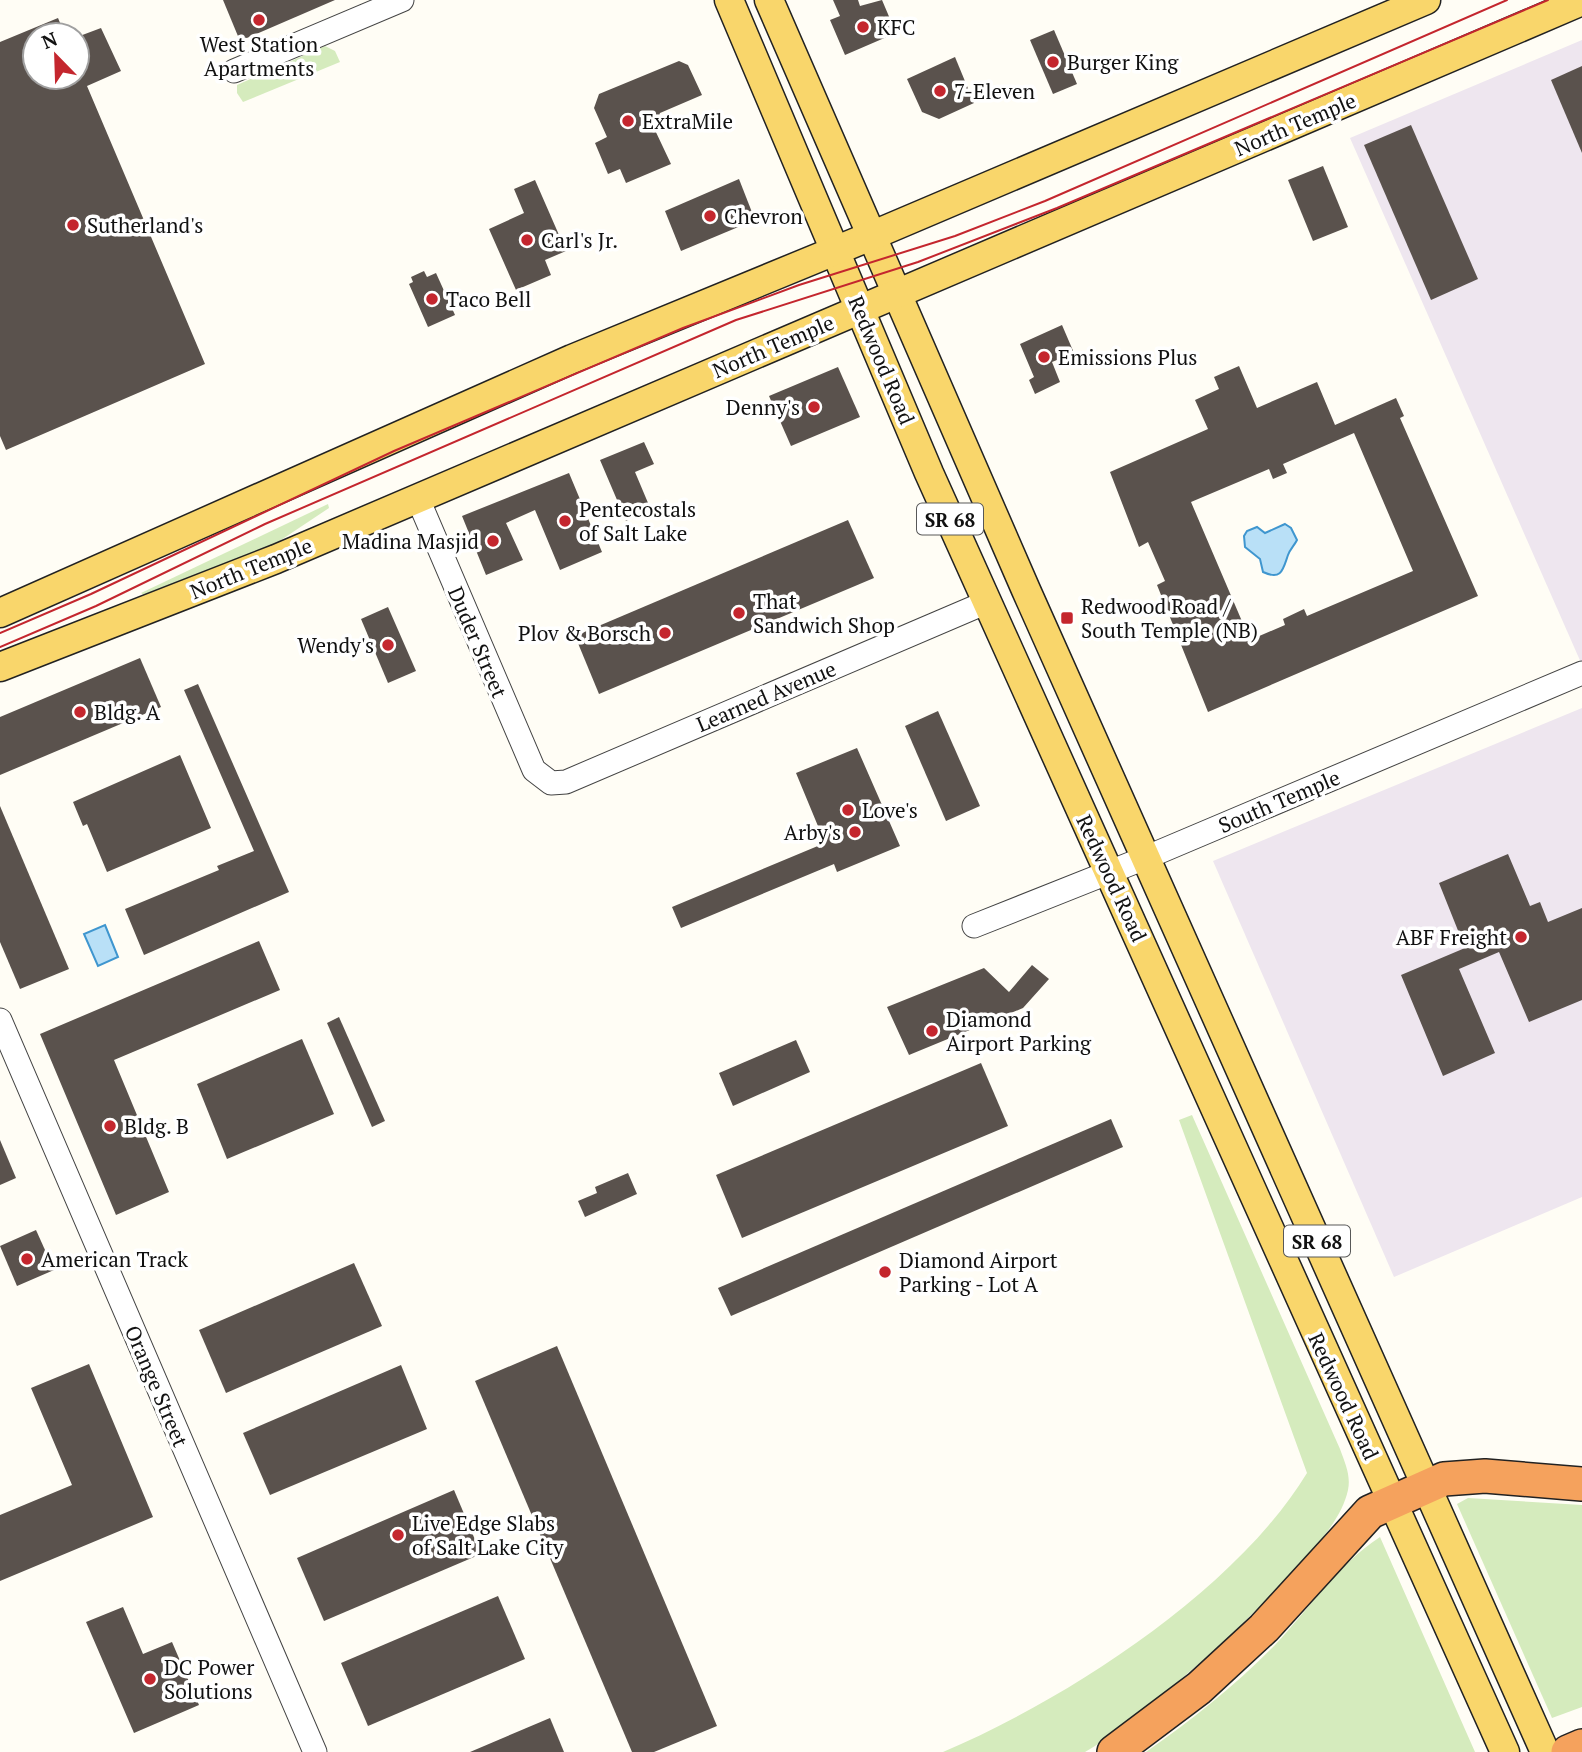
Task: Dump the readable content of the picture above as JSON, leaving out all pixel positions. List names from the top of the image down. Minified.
{"streets":{"main road":["North Temple","Redwood Road","SR 68"],"street":["Duder Street","Learned Avenue","South Temple","Orange Street"]},"crossings":[["North Temple","Redwood Road"],["North Temple","Duder Street"],["Redwood Road","Learned Avenue"],["Redwood Road","South Temple"],["Duder Street","Learned Avenue"]],"places":{"other":["West Station Apartments","KFC","Burger King","7-Eleven","ExtraMile","Chevron","Sutherland's","Carl's Jr.","Taco Bell","Emissions Plus","Denny's","Pentecostals of Salt Lake","Madina Masjid","That Sandwich Shop","Plov & Borsch","Wendy's","Bldg. A","Love's","Arby's","ABF Freight","Diamond Airport Parking","Bldg. B","American Track","Diamond Airport Parking - Lot A","Live Edge Slabs of Salt Lake City","DC Power Solutions"],"transit":["Redwood Road / South Temple (NB)"]},"north":"top left"}
